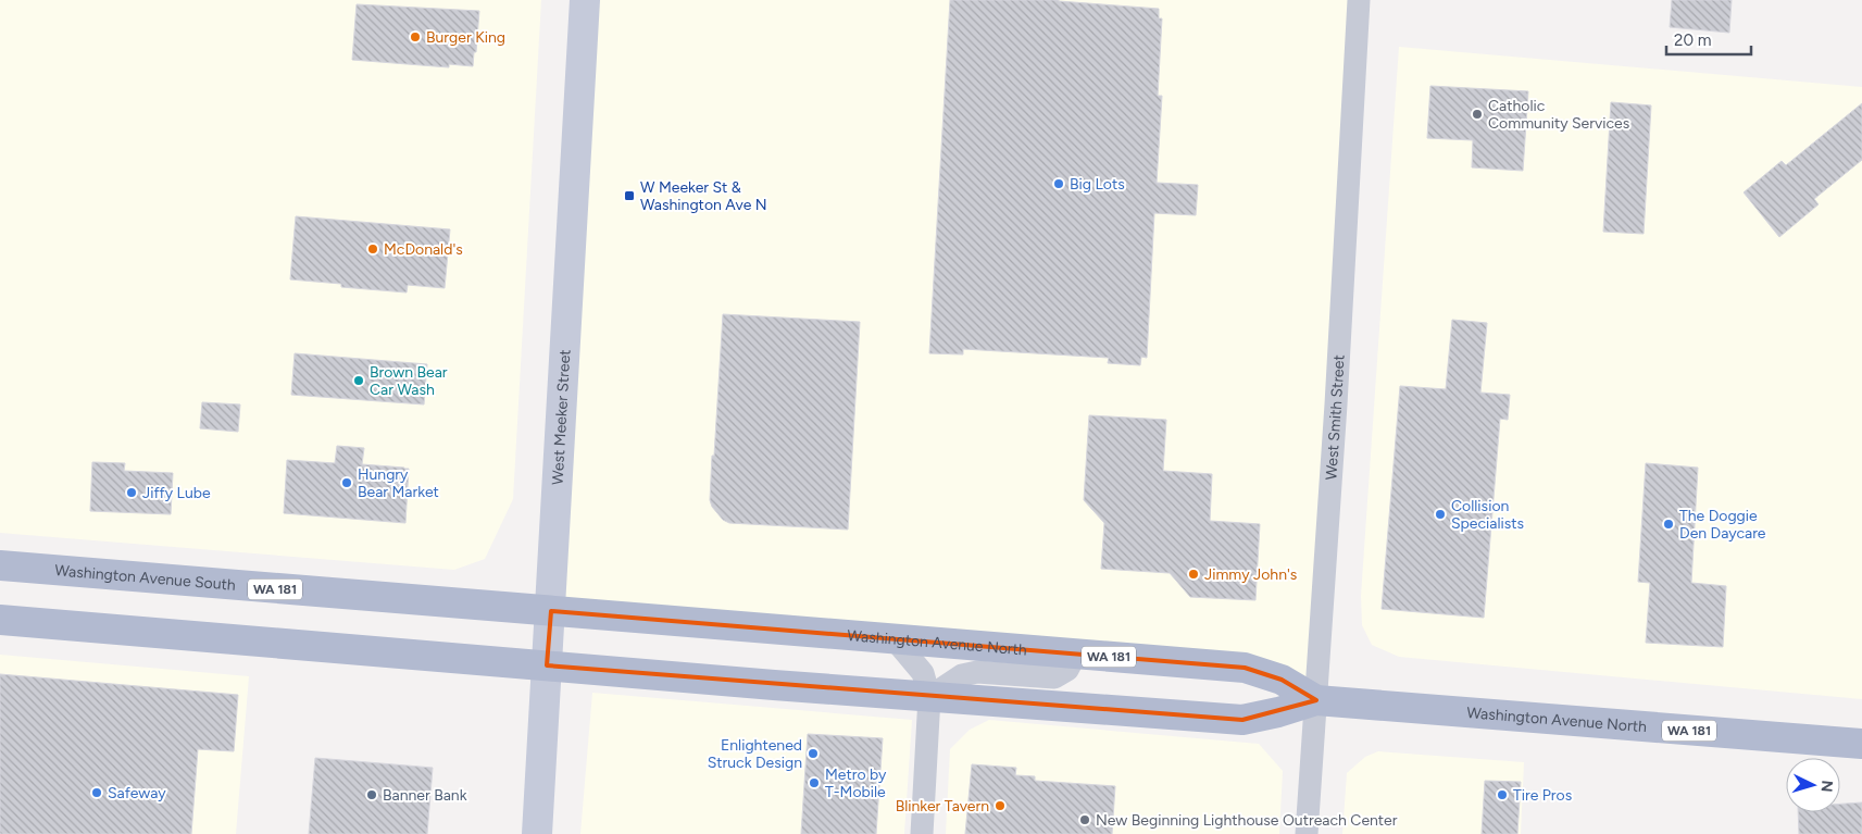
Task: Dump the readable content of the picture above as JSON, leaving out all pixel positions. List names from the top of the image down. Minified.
{"streets":{"main road":["West Meeker Street","Washington Avenue South","WA 181","Washington Avenue North"],"street":["West Smith Street"]},"crossings":[["West Meeker Street","Washington Avenue South"],["West Meeker Street","WA 181"],["West Meeker Street","Washington Avenue North"],["West Smith Street","Washington Avenue North"],["Washington Avenue South","Washington Avenue North"],["WA 181","Washington Avenue North"]],"places":{"other":["Burger King","Catholic Community Services","Big Lots","McDonald's","Brown Bear Car Wash","Hungry Bear Market","Jiffy Lube","Collision Specialists","The Doggie Den Daycare","Jimmy John's","Enlightened Struck Design","Metro by T-Mobile","Safeway","Banner Bank","Tire Pros","Blinker Tavern","New Beginning Lighthouse Outreach Center"],"transit":["W Meeker St & Washington Ave N"]},"scale_bar":"20 m","north":"right"}
